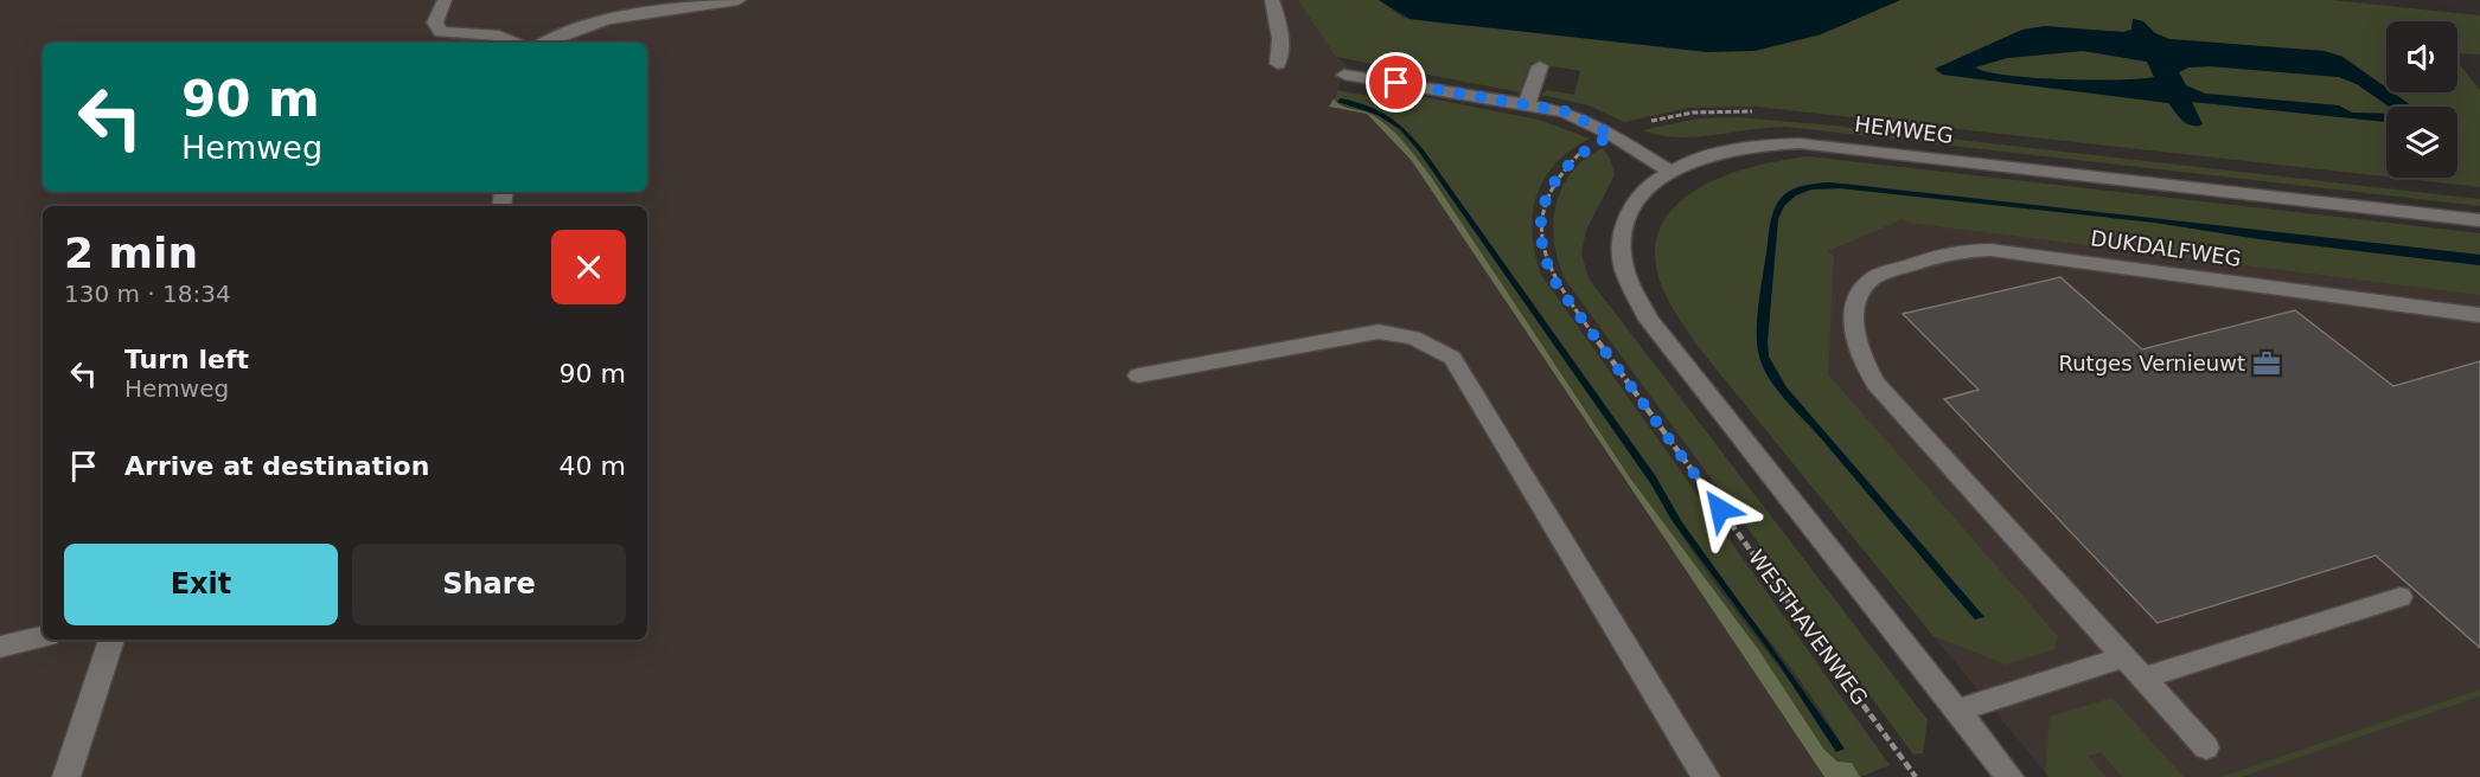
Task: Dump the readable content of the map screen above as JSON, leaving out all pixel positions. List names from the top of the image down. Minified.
{"streets":{"street":["HEMWEG","DUKDALFWEG"],"path":["WESTHAVENWEG"]},"places":{"office":["Rutges Vernieuwt"]},"page":{"turn":["90 m","Hemweg"],"heading":["2 min","130 m · 18:34"],"list":[{"name":"Turn left","note":"Hemweg","value":"90 m"},{"name":"Arrive at destination","value":"40 m"}],"buttons":["Exit","Share"]}}
